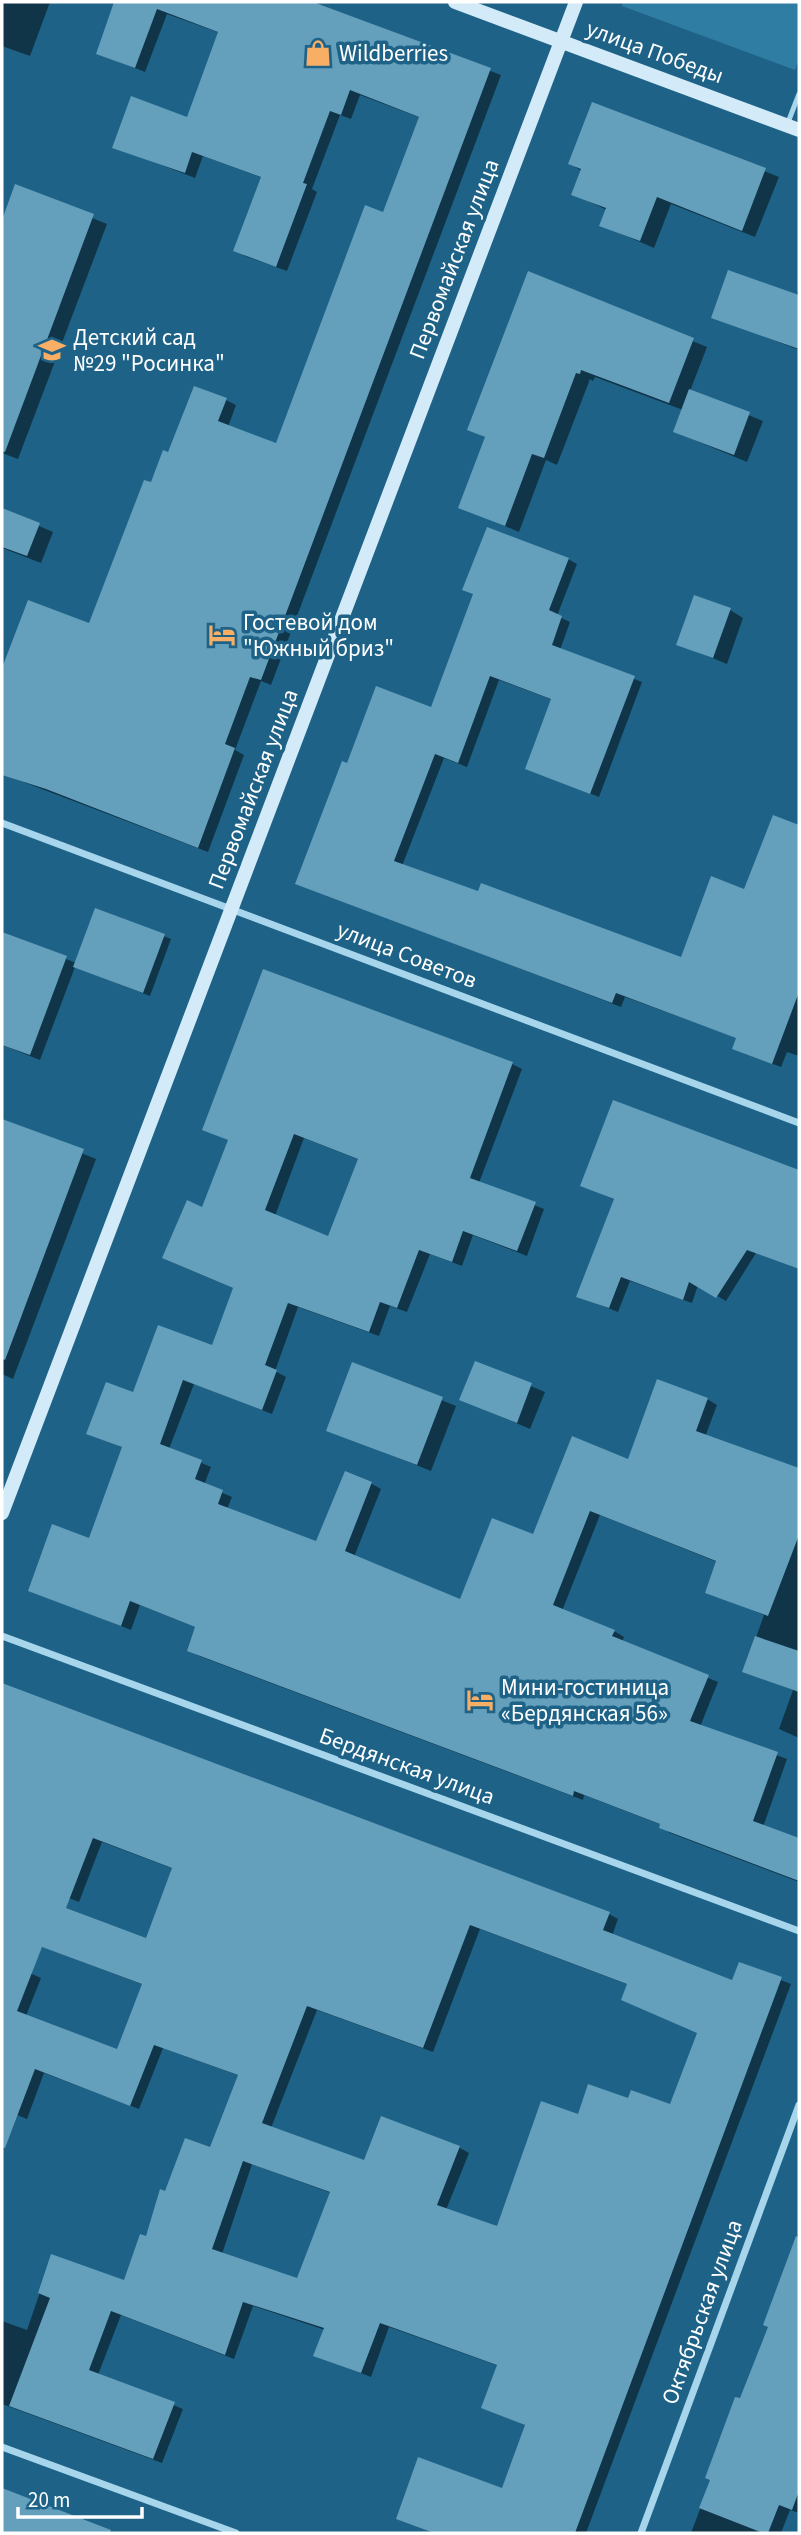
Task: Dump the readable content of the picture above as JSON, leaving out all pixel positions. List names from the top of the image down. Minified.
{"streets":{"street":["улица Победы","Первомайская улица","улица Советов","Бердянская улица","Октябрьская улица"]},"crossings":[["улица Победы","Первомайская улица"],["Первомайская улица","улица Советов"]],"places":{"shop":["Wildberries"],"school or university":["Детский сад №29 \"Росинка\""],"hotel":["Гостевой дом \"Южный бриз\"","Мини-гостиница «Бердянская 56»"]},"scale_bar":"20 m"}
